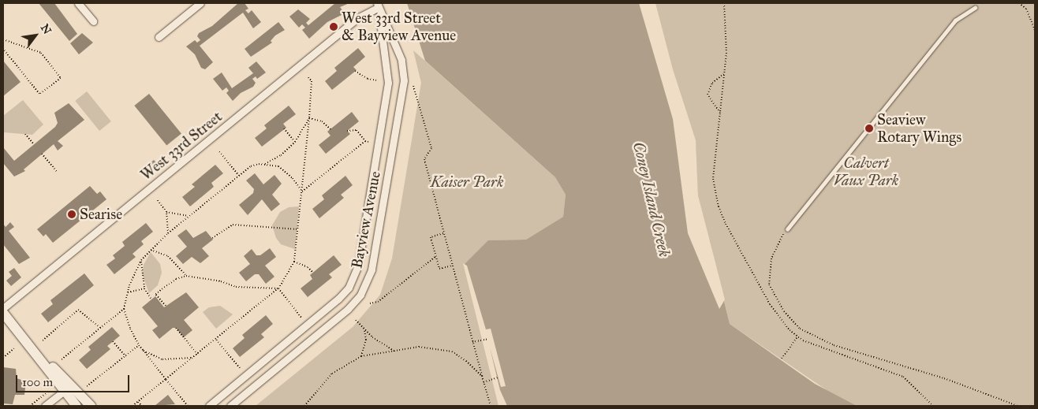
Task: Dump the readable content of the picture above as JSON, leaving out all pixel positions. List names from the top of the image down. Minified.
{"streets":{"street":["West 33rd Street","Bayview Avenue"]},"crossings":[["West 33rd Street","Bayview Avenue"]],"water":["Coney Island Creek"],"parks":["Calvert Vaux Park","Kaiser Park"],"places":["West 33rd Street & Bayview Avenue","Seaview Rotary Wings","Searise"],"scale_bar":"100 m","north":"top right"}
